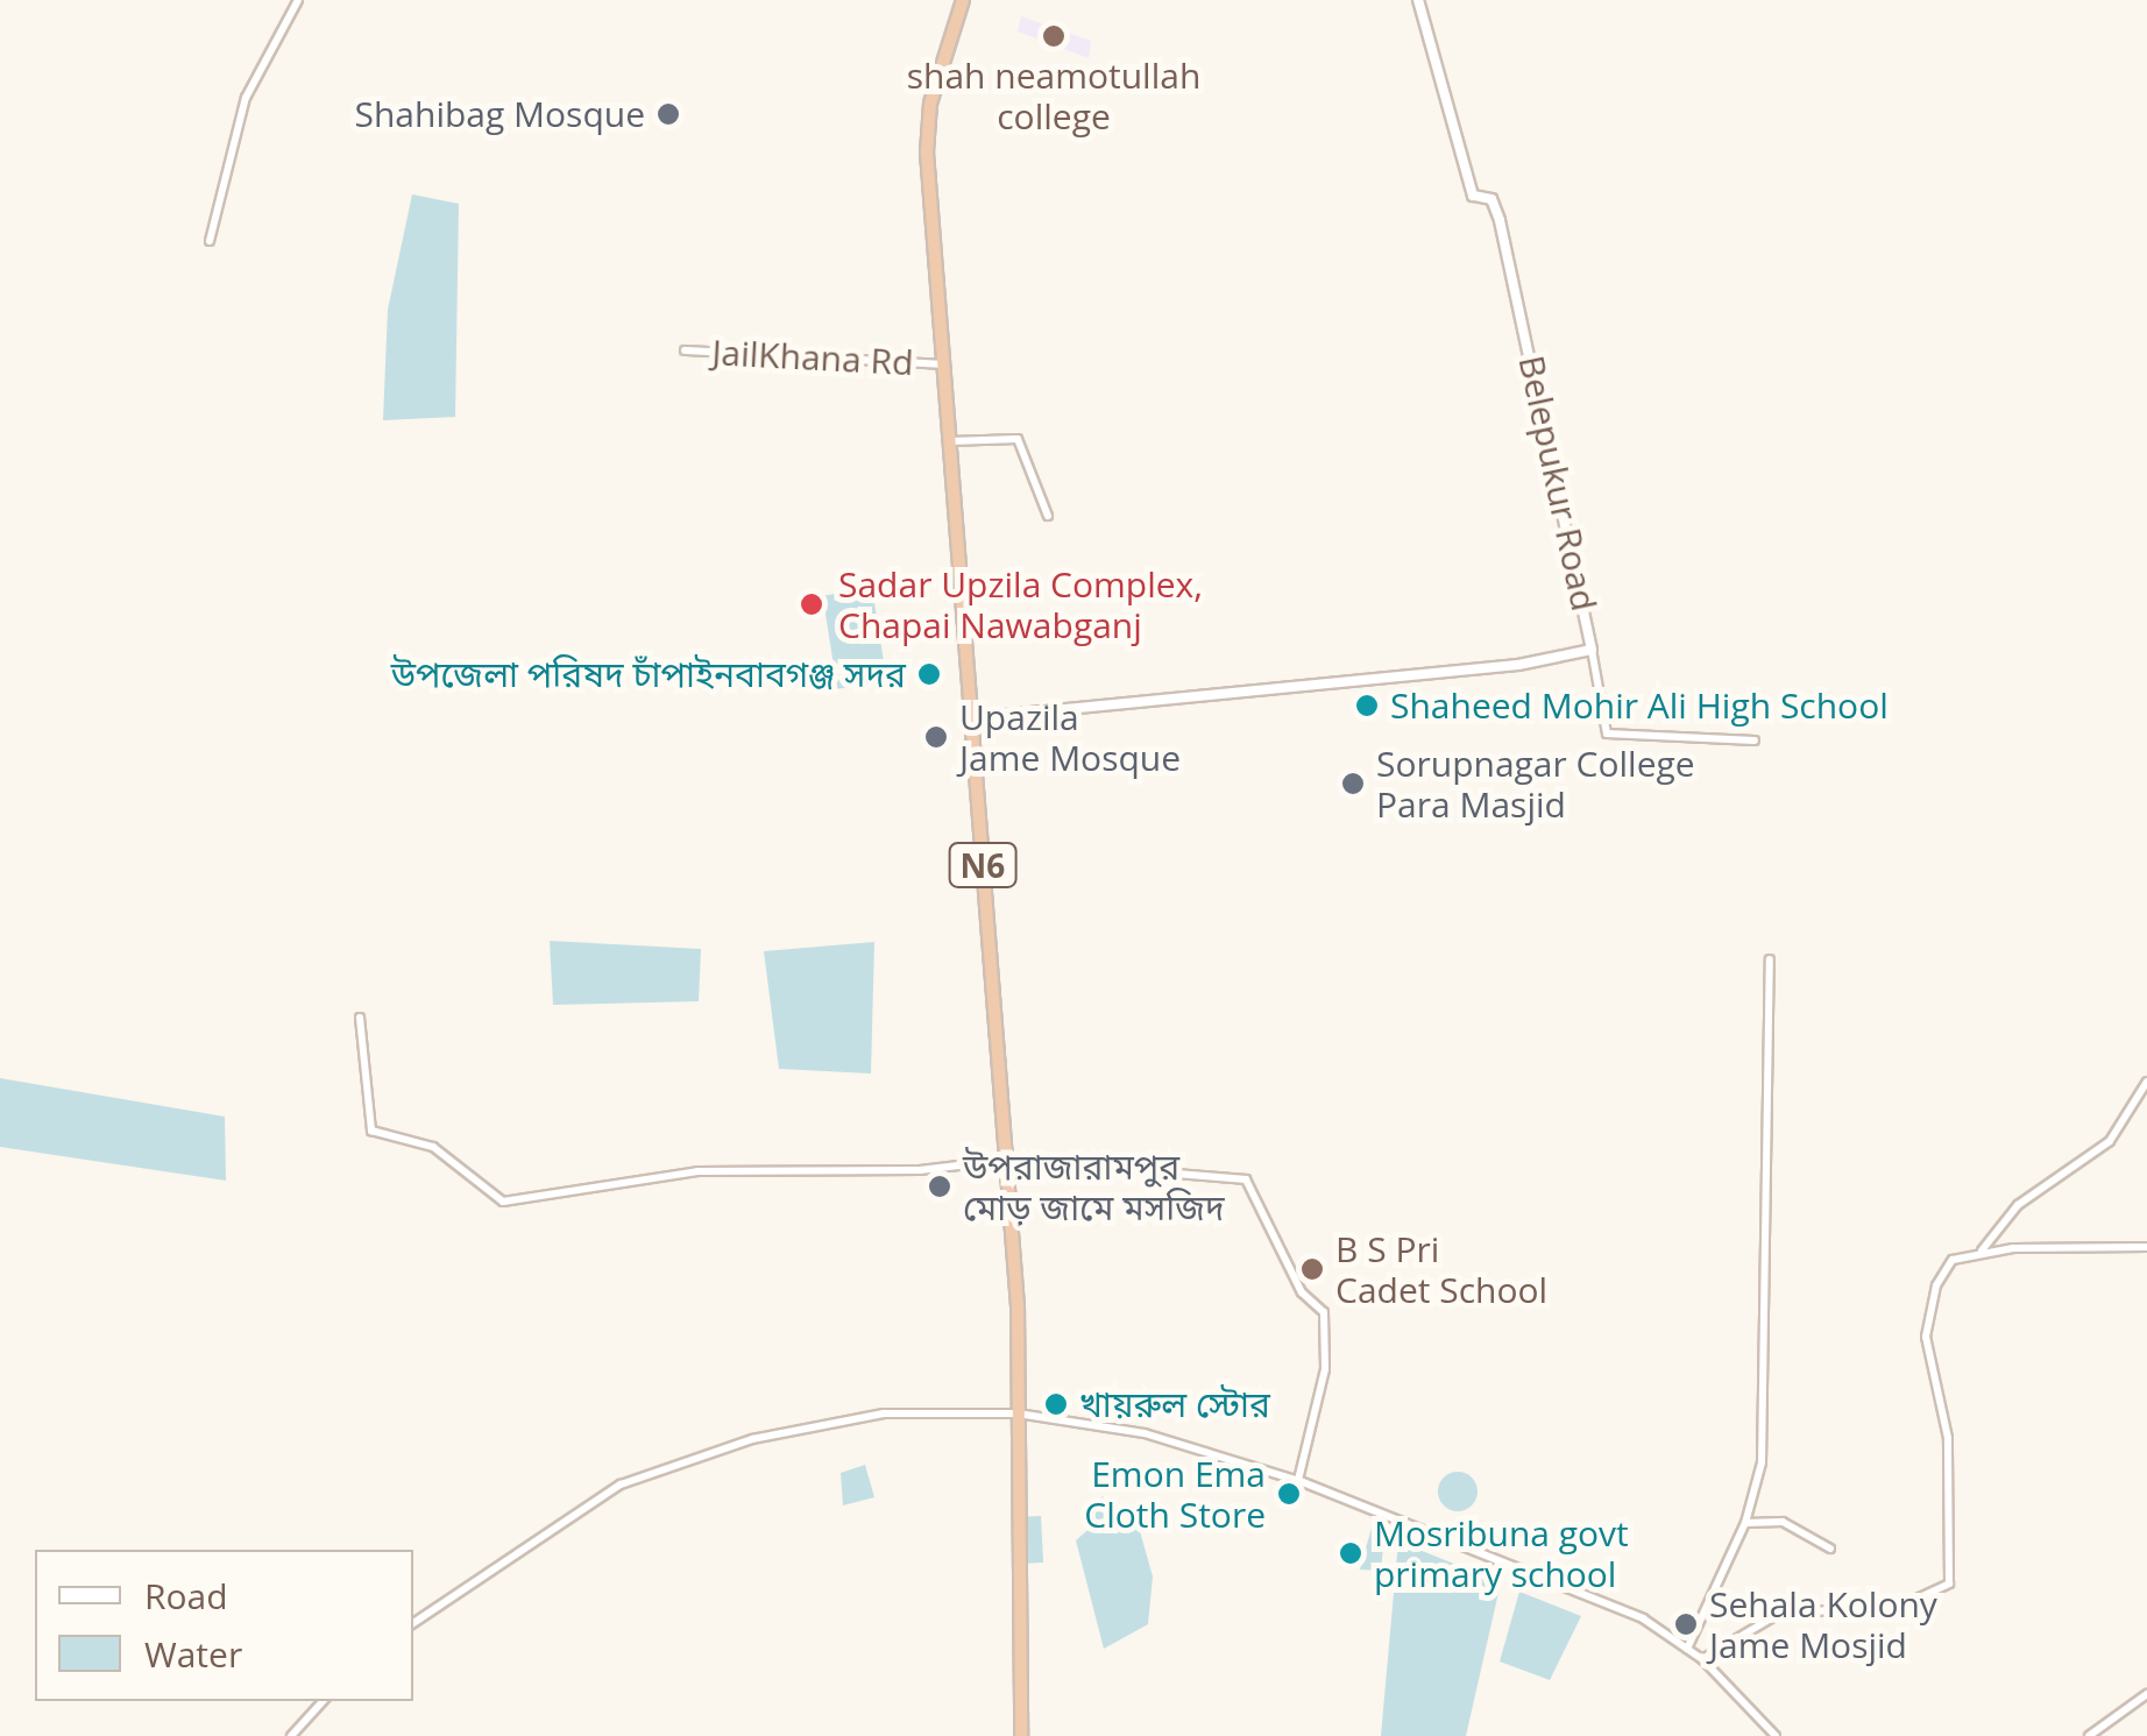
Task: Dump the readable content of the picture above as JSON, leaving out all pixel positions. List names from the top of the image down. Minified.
{"streets":{"highway":["N6"],"street":["JailKhana Rd","Belepukur Road"]},"crossings":[["JailKhana Rd","N6"],["Belepukur Road","N6"]],"places":["shah neamotullah college","Shahibag Mosque","Sadar Upzila Complex, Chapai Nawabganj","উপজেলা পরিষদ চাঁপাইনবাবগঞ্জ সদর","Shaheed Mohir Ali High School","Upazila Jame Mosque","Sorupnagar College Para Masjid","উপরাজারামপুর মোড় জামে মসজিদ","B S Pri Cadet School","খায়রুল স্টোর","Emon Ema Cloth Store","Mosribuna govt primary school","Sehala Kolony Jame Mosjid"],"legend":["Road","Water"]}
